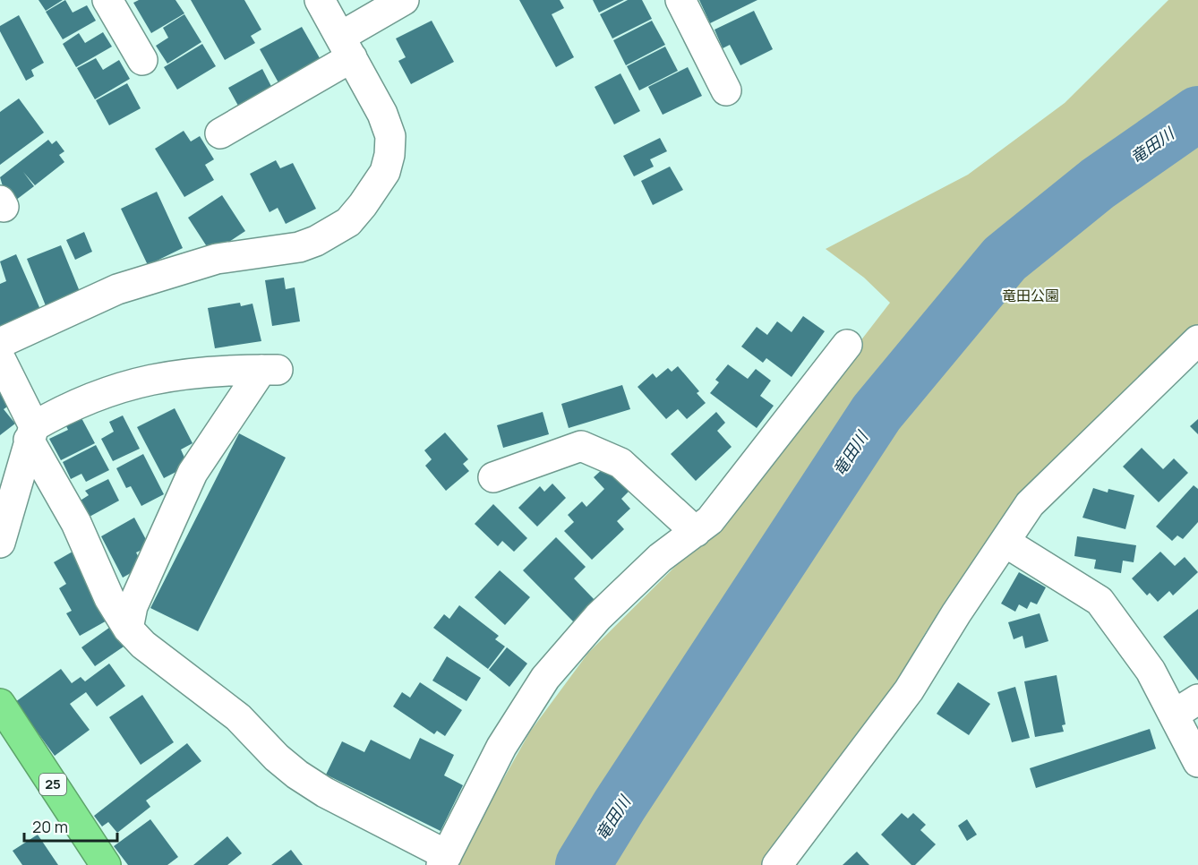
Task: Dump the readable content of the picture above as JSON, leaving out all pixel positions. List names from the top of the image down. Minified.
{"streets":{"highway":["25"]},"water":["竜田川"],"parks":["竜田公園"],"scale_bar":"20 m"}
